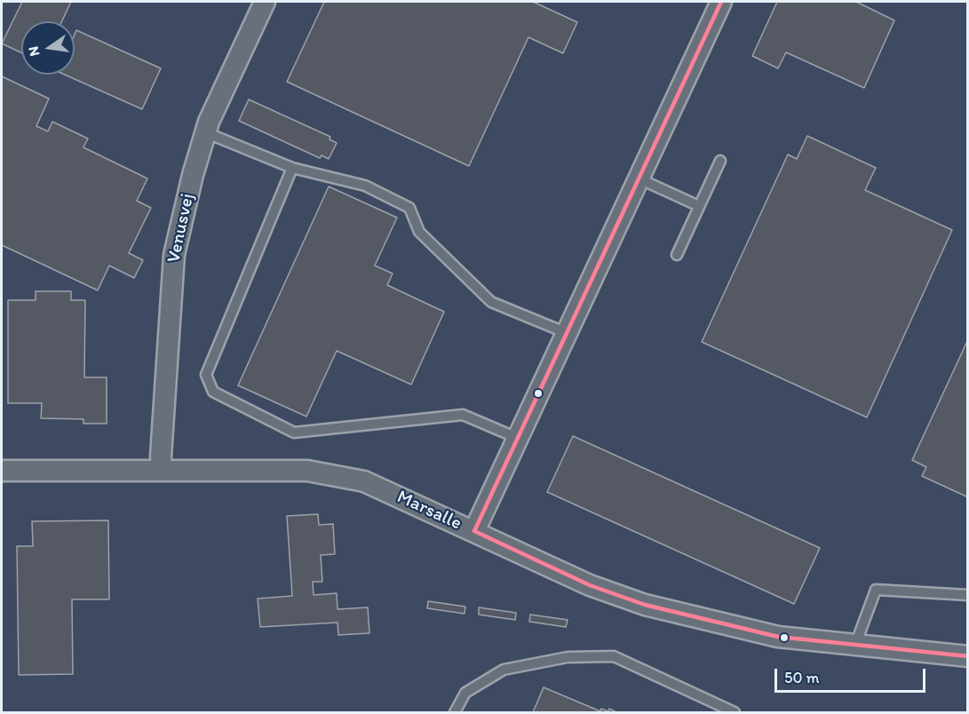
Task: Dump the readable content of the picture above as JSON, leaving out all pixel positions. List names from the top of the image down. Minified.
{"streets":{"street":["Venusvej","Marsalle"]},"crossings":[["Venusvej","Marsalle"]],"scale_bar":"50 m","north":"left"}
